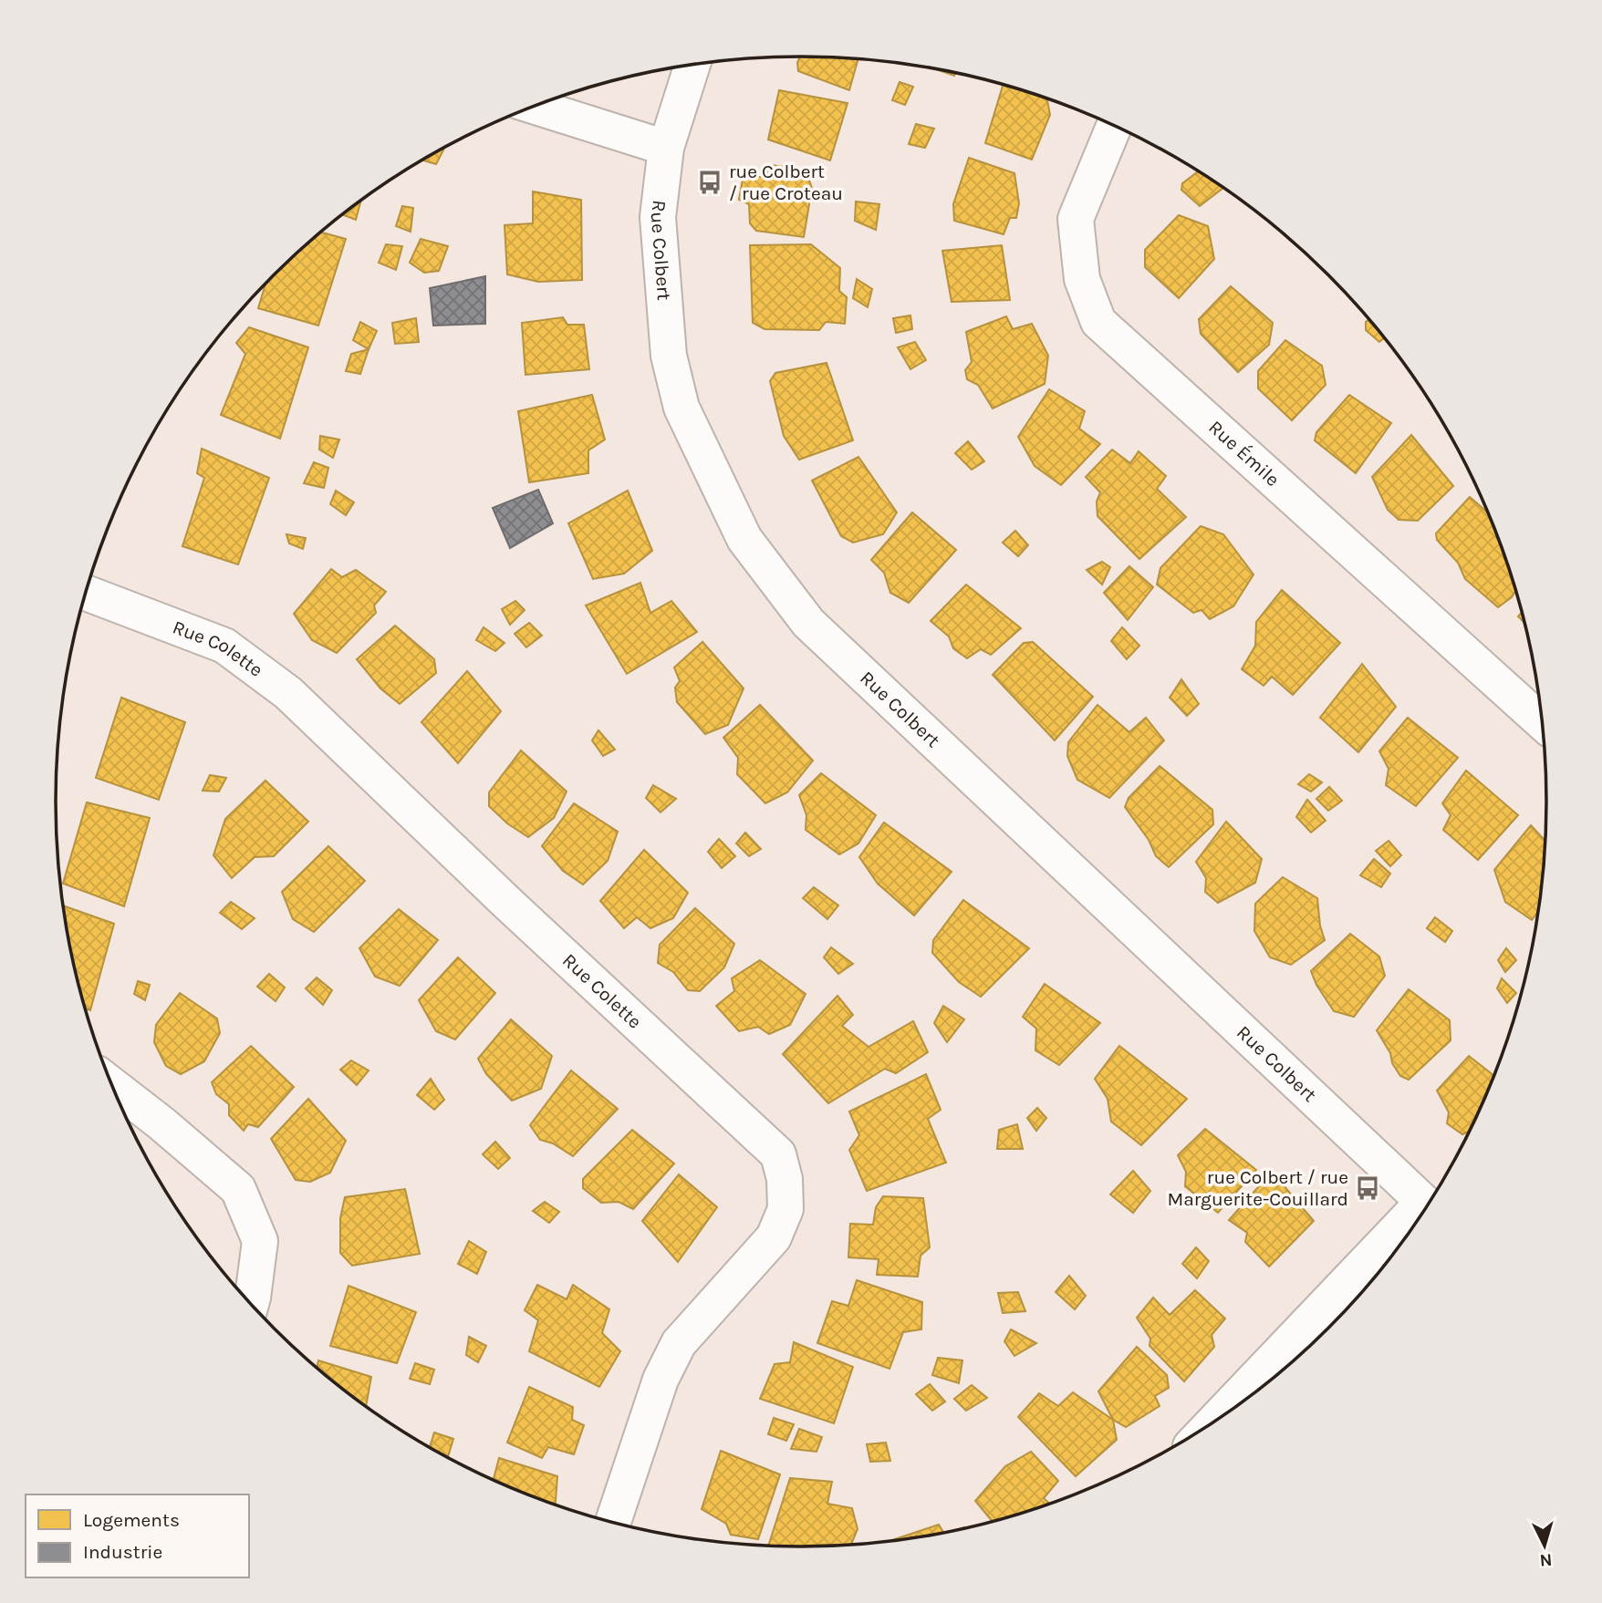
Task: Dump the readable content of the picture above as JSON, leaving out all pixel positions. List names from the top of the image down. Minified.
{"streets":{"street":["Rue Colbert","Rue Émile","Rue Colette"]},"places":{"bus stop":["rue Colbert / rue Croteau","rue Colbert / rue Marguerite-Couillard"]},"legend":["Logements","Industrie"],"north":"bottom"}
